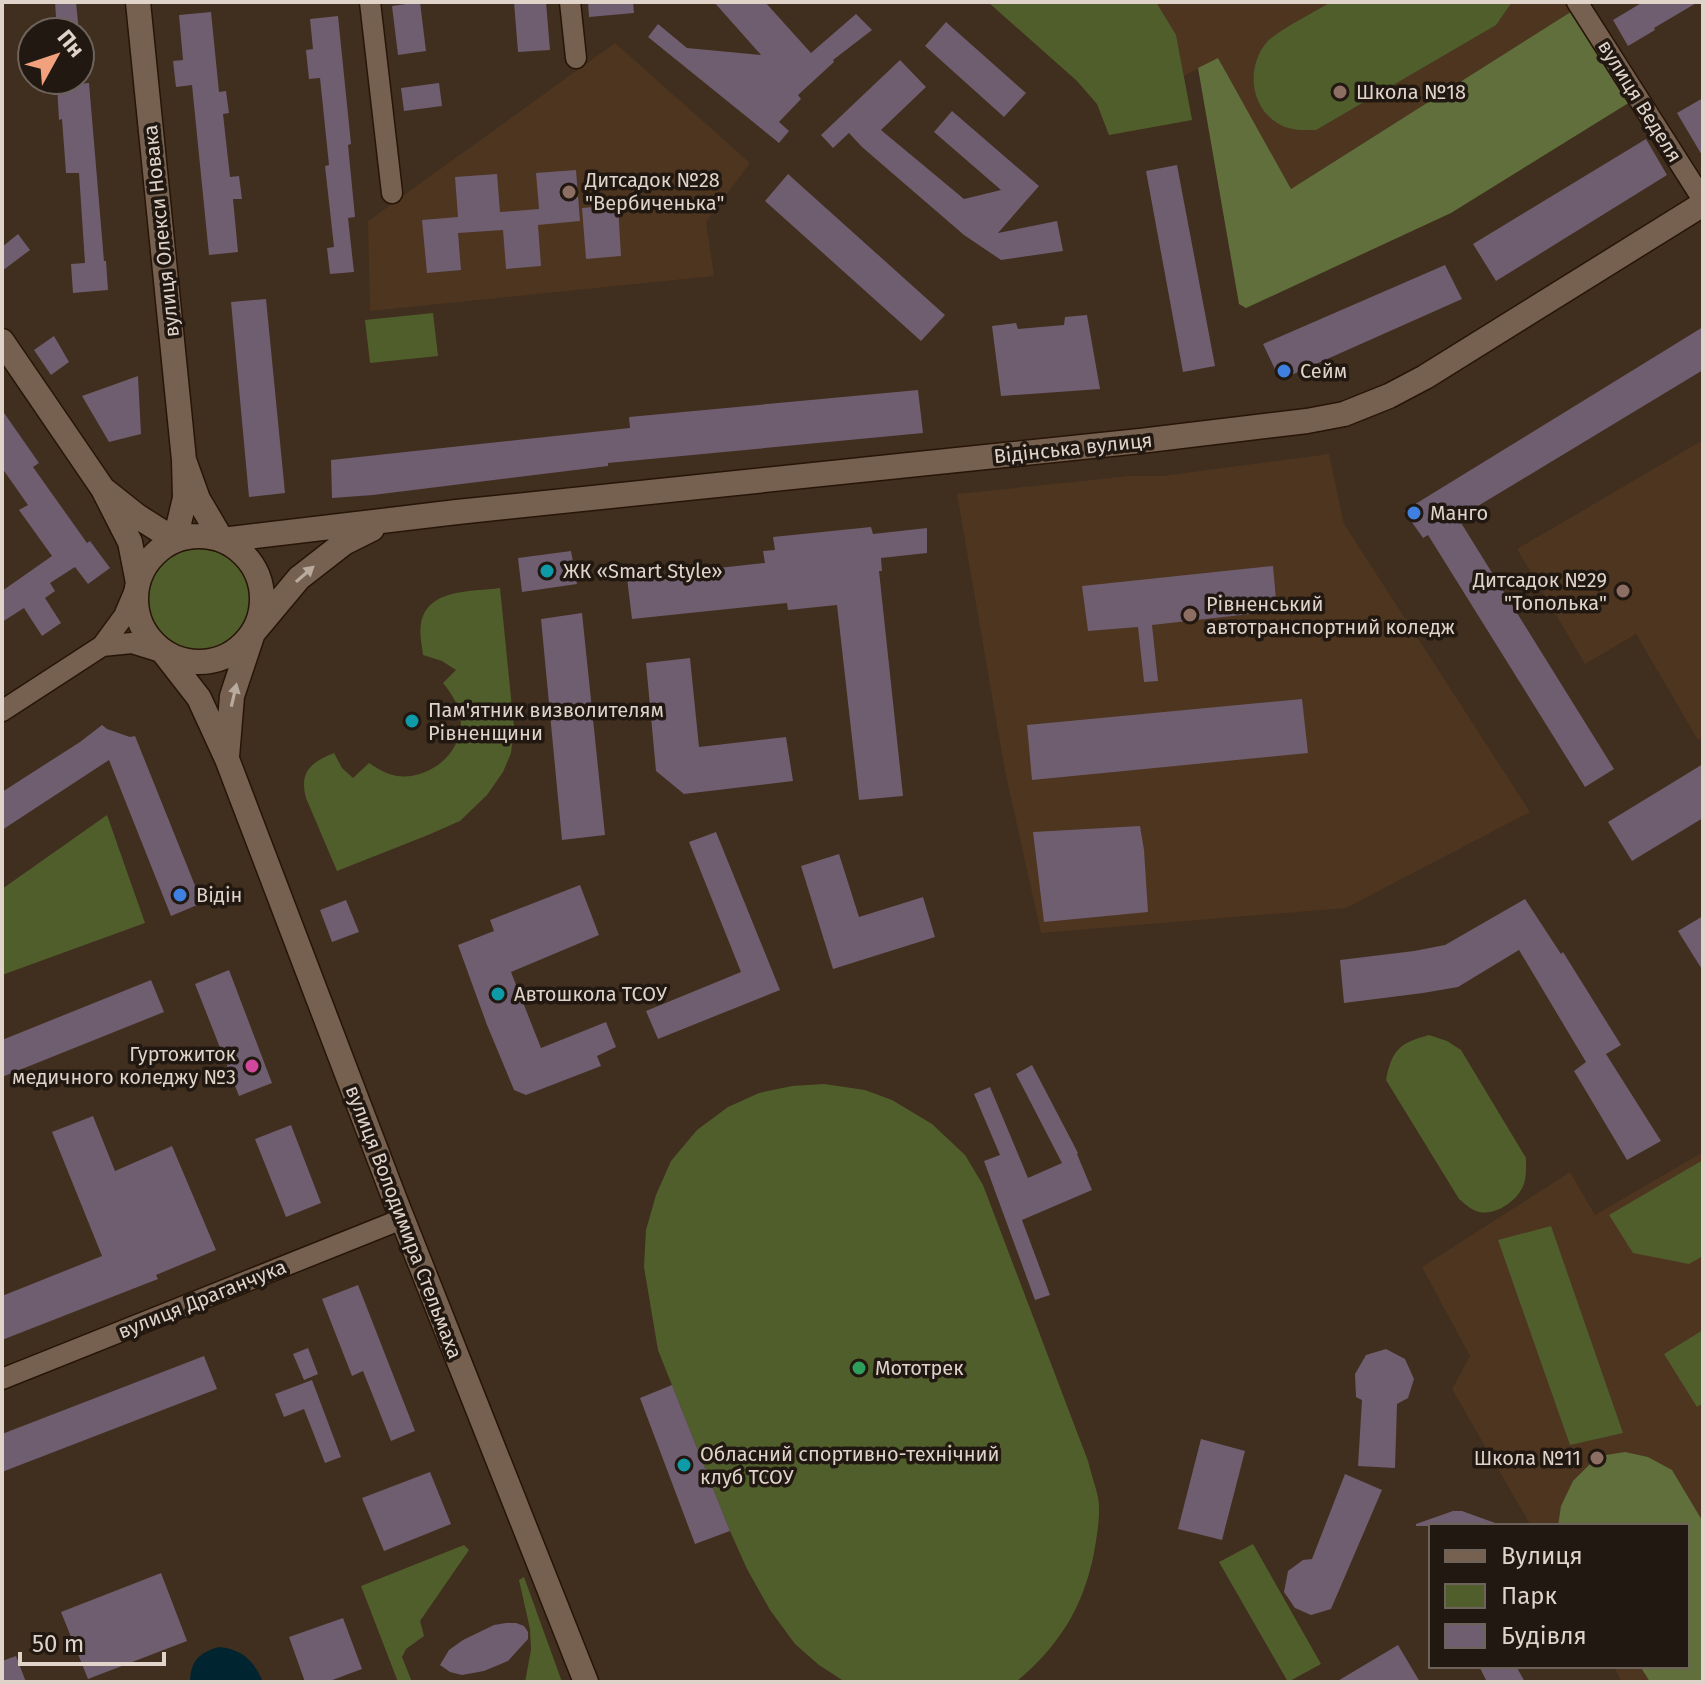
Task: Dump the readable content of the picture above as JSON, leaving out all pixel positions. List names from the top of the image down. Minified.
{"streets":{"main road":["вулиця Олекси Новака","Відінська вулиця","вулиця Володимира Стельмаха"],"street":["вулиця Веделя","вулиця Драганчука"]},"crossings":[["вулиця Веделя","Відінська вулиця"],["вулиця Олекси Новака","Відінська вулиця"],["вулиця Олекси Новака","вулиця Володимира Стельмаха"],["Відінська вулиця","вулиця Володимира Стельмаха"],["вулиця Володимира Стельмаха","вулиця Драганчука"]],"places":["Школа №18","Дитсадок №28 \"Вербиченька\"","Сейм","Манго","ЖК «Smart Style»","Дитсадок №29 \"Тополька\"","Рівненський автотранспортний коледж","Пам'ятник визволителям Рівненщини","Відін","Автошкола ТСОУ","Гуртожиток медичного коледжу №3","Мототрек","Школа №11","Обласний спортивно-технічний клуб ТСОУ"],"legend":["Вулиця","Парк","Будівля"],"scale_bar":"50 m","north":"top right"}
